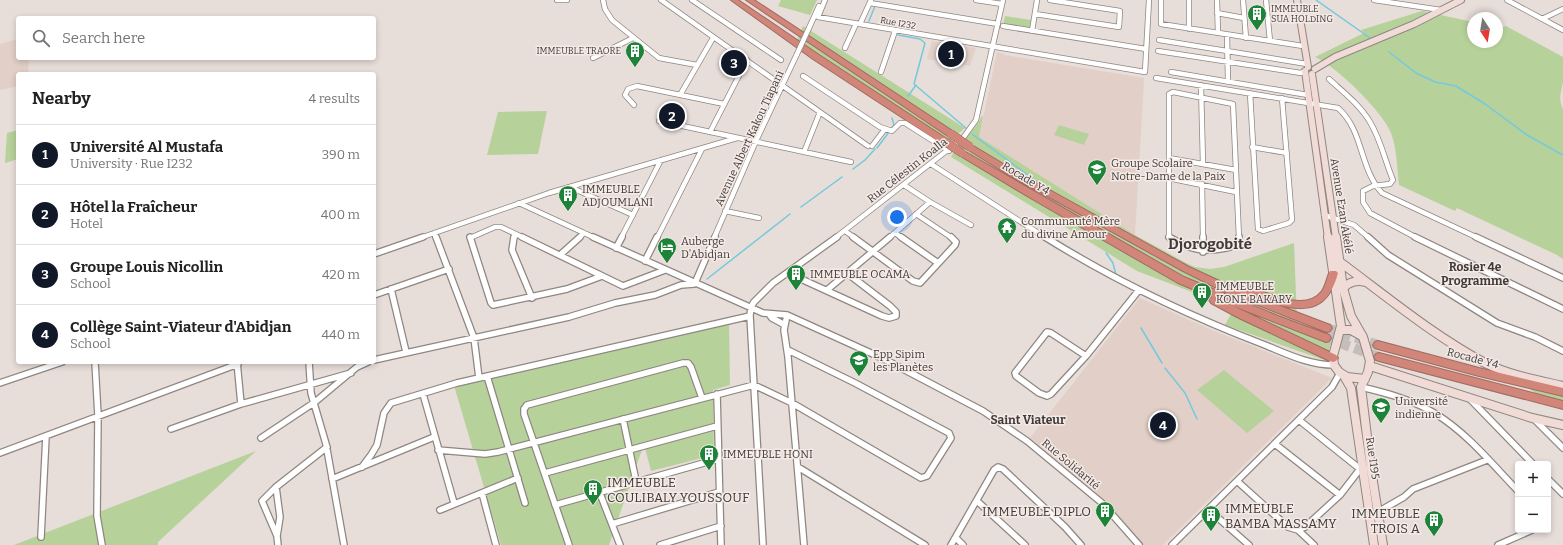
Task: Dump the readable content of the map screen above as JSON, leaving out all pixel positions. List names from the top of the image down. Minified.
{"streets":{"highway":["Rocade Y4"],"main road":["Avenue Ezan Akélé","Rue I195"],"street":["Rue I232","Avenue Albert Kakou Tiapani","Rue Célestin Koalla","Rue Solidarité"]},"crossings":[["Rue I232","Rue Célestin Koalla"],["Avenue Ezan Akélé","Rue I195"]],"districts":["Djorogobité","Rosier 4e Programme","Saint Viateur"],"places":{"building":["IMMEUBLE SUA HOLDING","IMMEUBLE TRAORE","IMMEUBLE ADJOUMLANI","IMMEUBLE OCAMA","IMMEUBLE KONE BAKARY","IMMEUBLE HONI","IMMEUBLE COULIBALY YOUSSOUF","IMMEUBLE DIPLO","IMMEUBLE BAMBA MASSAMY","IMMEUBLE TROIS A"],"school or university":["Groupe Scolaire Notre-Dame de la Paix","Epp Sipim les Planètes","Université indienne"],"temple":["Communauté Mère du divine Amour"],"hotel":["Auberge D'Abidjan"]},"north":"bottom","page":{"search":"Search here","pins":["1","3","2","4"],"heading":["Nearby","4 results"],"list":[{"mark":"1","name":"Université Al Mustafa","note":"University · Rue I232","value":"390 m"},{"mark":"2","name":"Hôtel la Fraîcheur","note":"Hotel","value":"400 m"},{"mark":"3","name":"Groupe Louis Nicollin","note":"School","value":"420 m"},{"mark":"4","name":"Collège Saint-Viateur d'Abidjan","note":"School","value":"440 m"}],"map_buttons":["+","−"]}}
